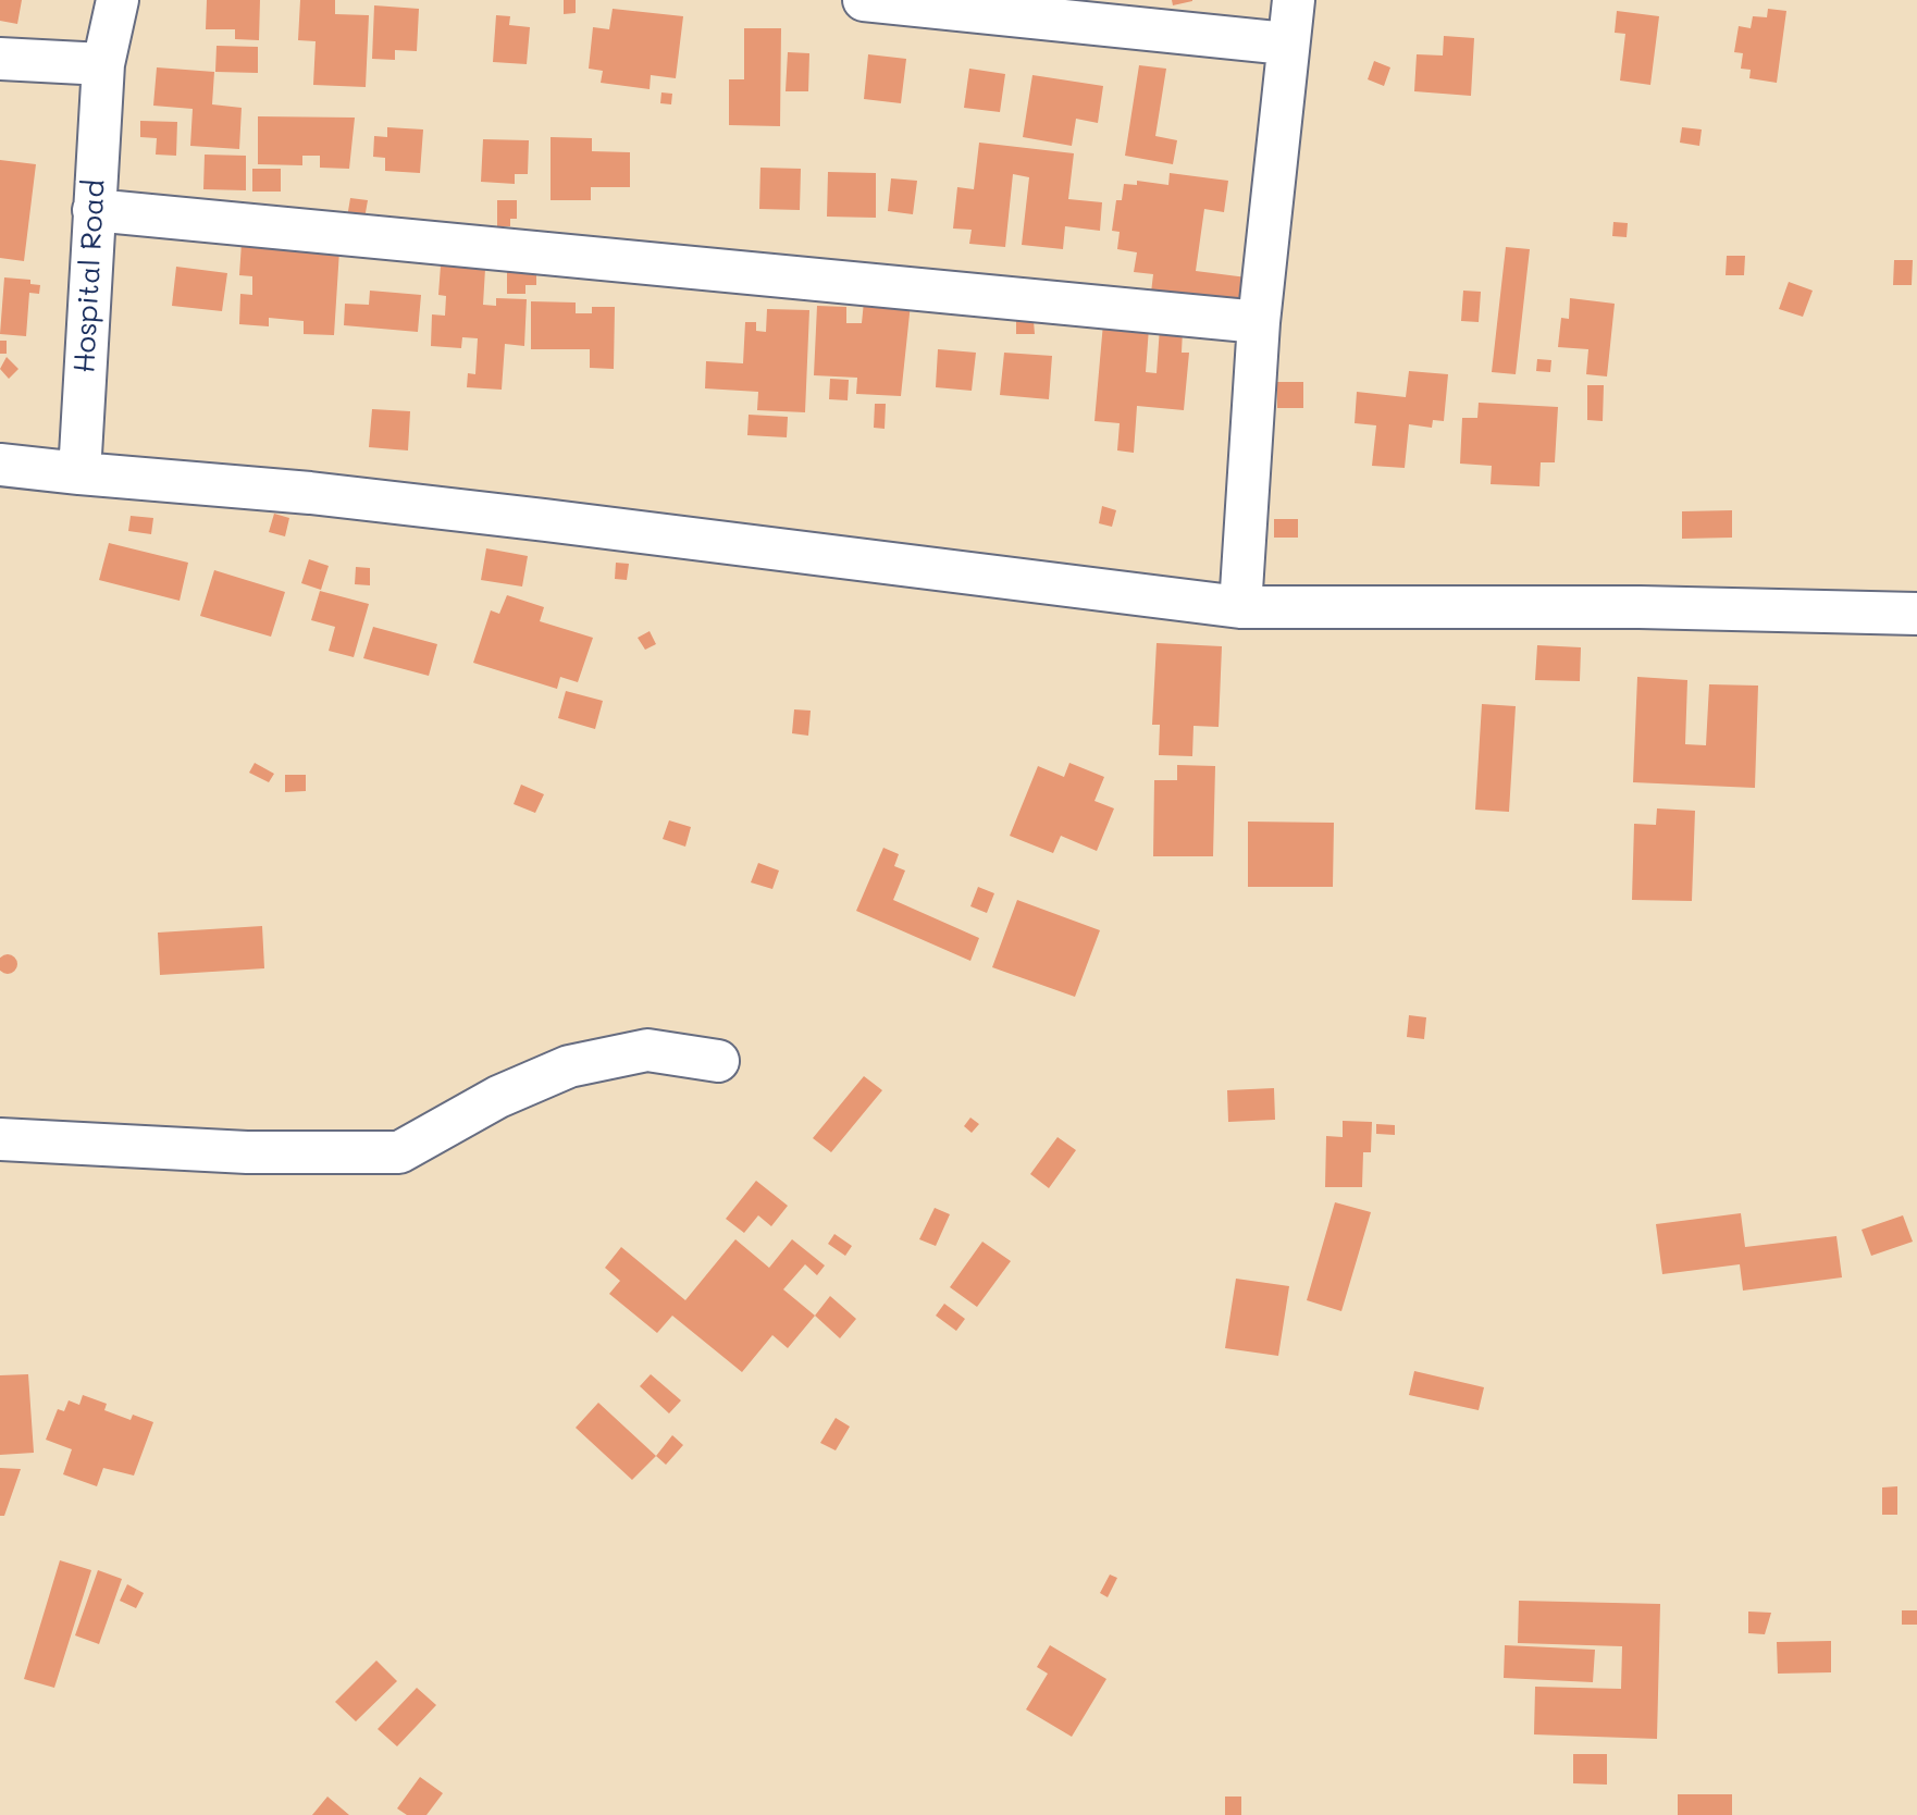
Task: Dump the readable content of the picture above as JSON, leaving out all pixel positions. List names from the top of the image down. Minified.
{"streets":{"street":["Hospital Road"]}}
